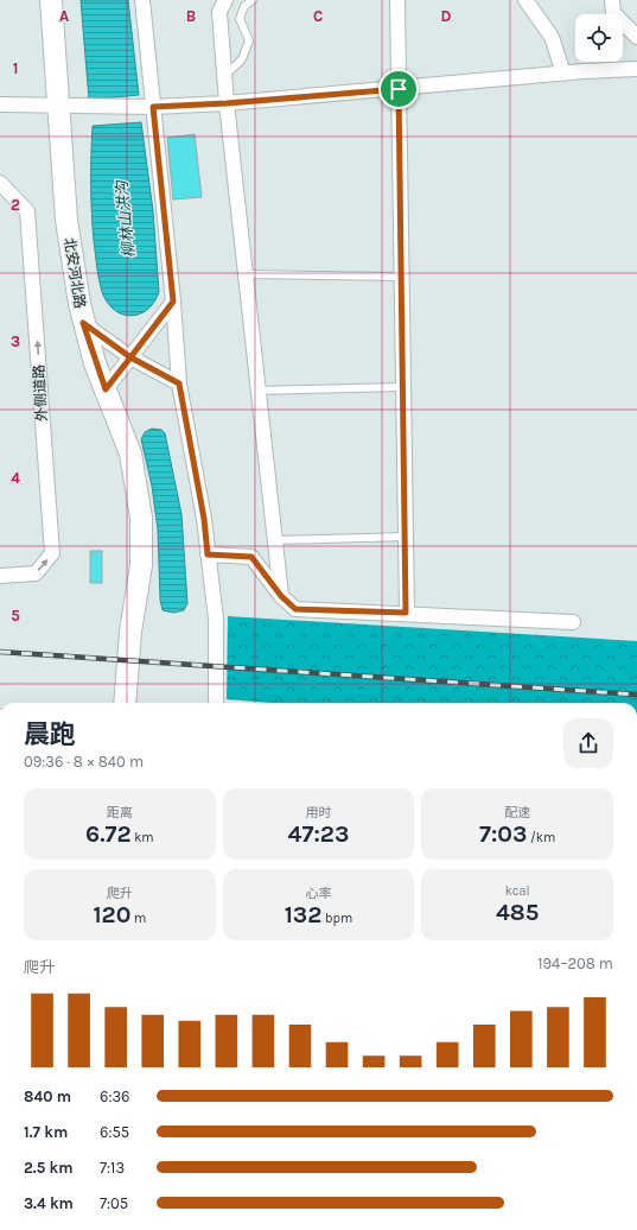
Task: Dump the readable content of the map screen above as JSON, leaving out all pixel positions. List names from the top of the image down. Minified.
{"streets":{"street":["北安河北路","外侧道路"]},"one_way":["外侧道路"],"water":["柳林山洪沟"],"page":{"heading":["晨跑","09:36 · 8 × 840 m"],"stats":[["距离","6.72 km"],["用时","47:23"],["配速","7:03 /km"],["爬升","120 m"],["心率","132 bpm"],["kcal","485"]],"chart":["爬升","194–208 m"],"list":[{"name":"840 m","note":"6:36"},{"name":"1.7 km","note":"6:55"},{"name":"2.5 km","note":"7:13"},{"name":"3.4 km","note":"7:05"}]},"grid":{"columns":["A","B","C","D"],"rows":["1","2","3","4","5"]}}
